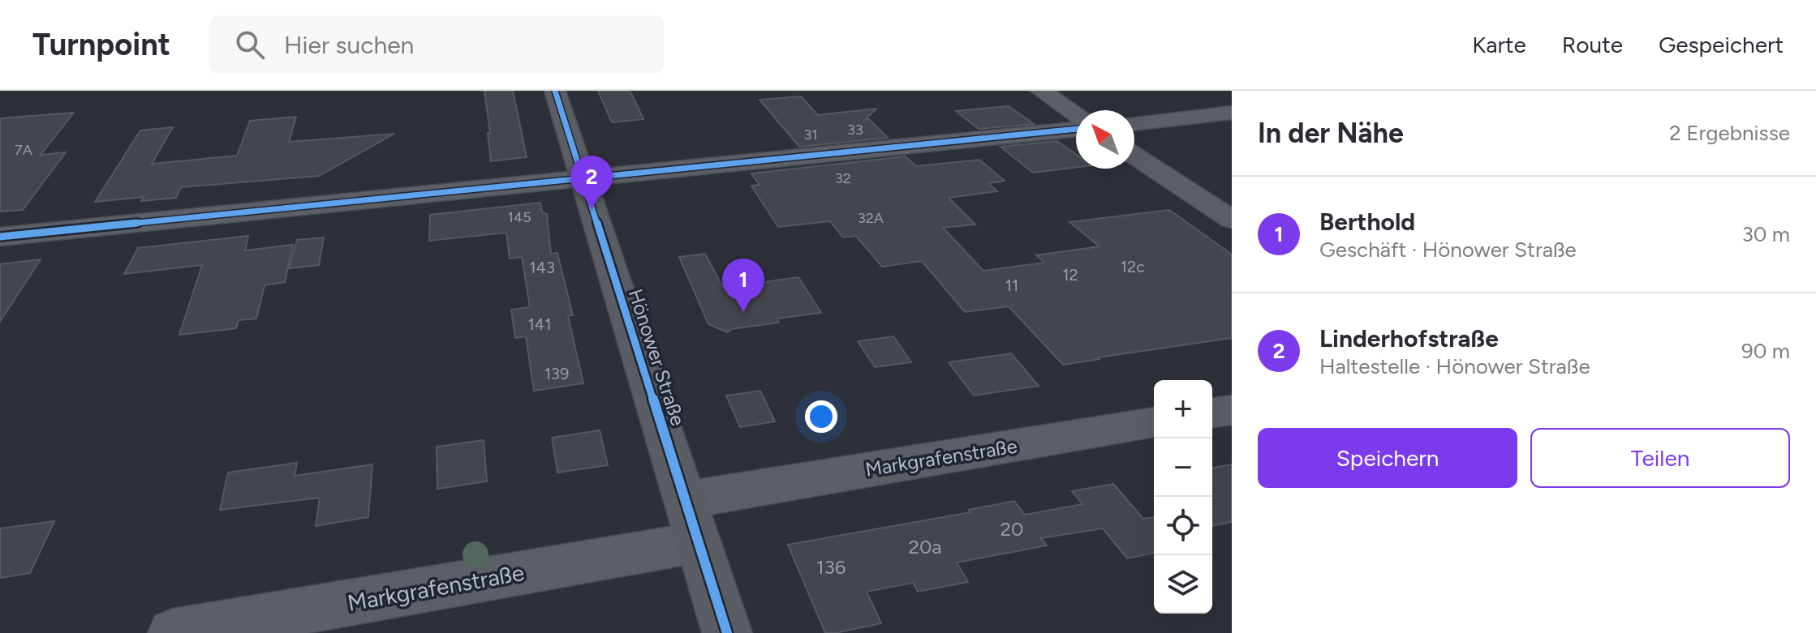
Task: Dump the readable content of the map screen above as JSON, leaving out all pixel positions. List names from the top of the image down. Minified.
{"streets":{"main road":["Hönower Straße"],"street":["Markgrafenstraße"]},"crossings":[["Hönower Straße","Markgrafenstraße"]],"house_numbers":["33","31","7A","32","145","32A","12c","143","12","11","141","139","20","20a","136"],"north":"top left","page":{"header":"Turnpoint","search":"Hier suchen","nav":["Karte","Route","Gespeichert"],"heading":["In der Nähe","2 Ergebnisse"],"pins":["2","1"],"list":[{"mark":"1","name":"Berthold","note":"Geschäft · Hönower Straße","value":"30 m"},{"mark":"2","name":"Linderhofstraße","note":"Haltestelle · Hönower Straße","value":"90 m"}],"map_buttons":["+","−"],"buttons":["Speichern","Teilen"]}}
